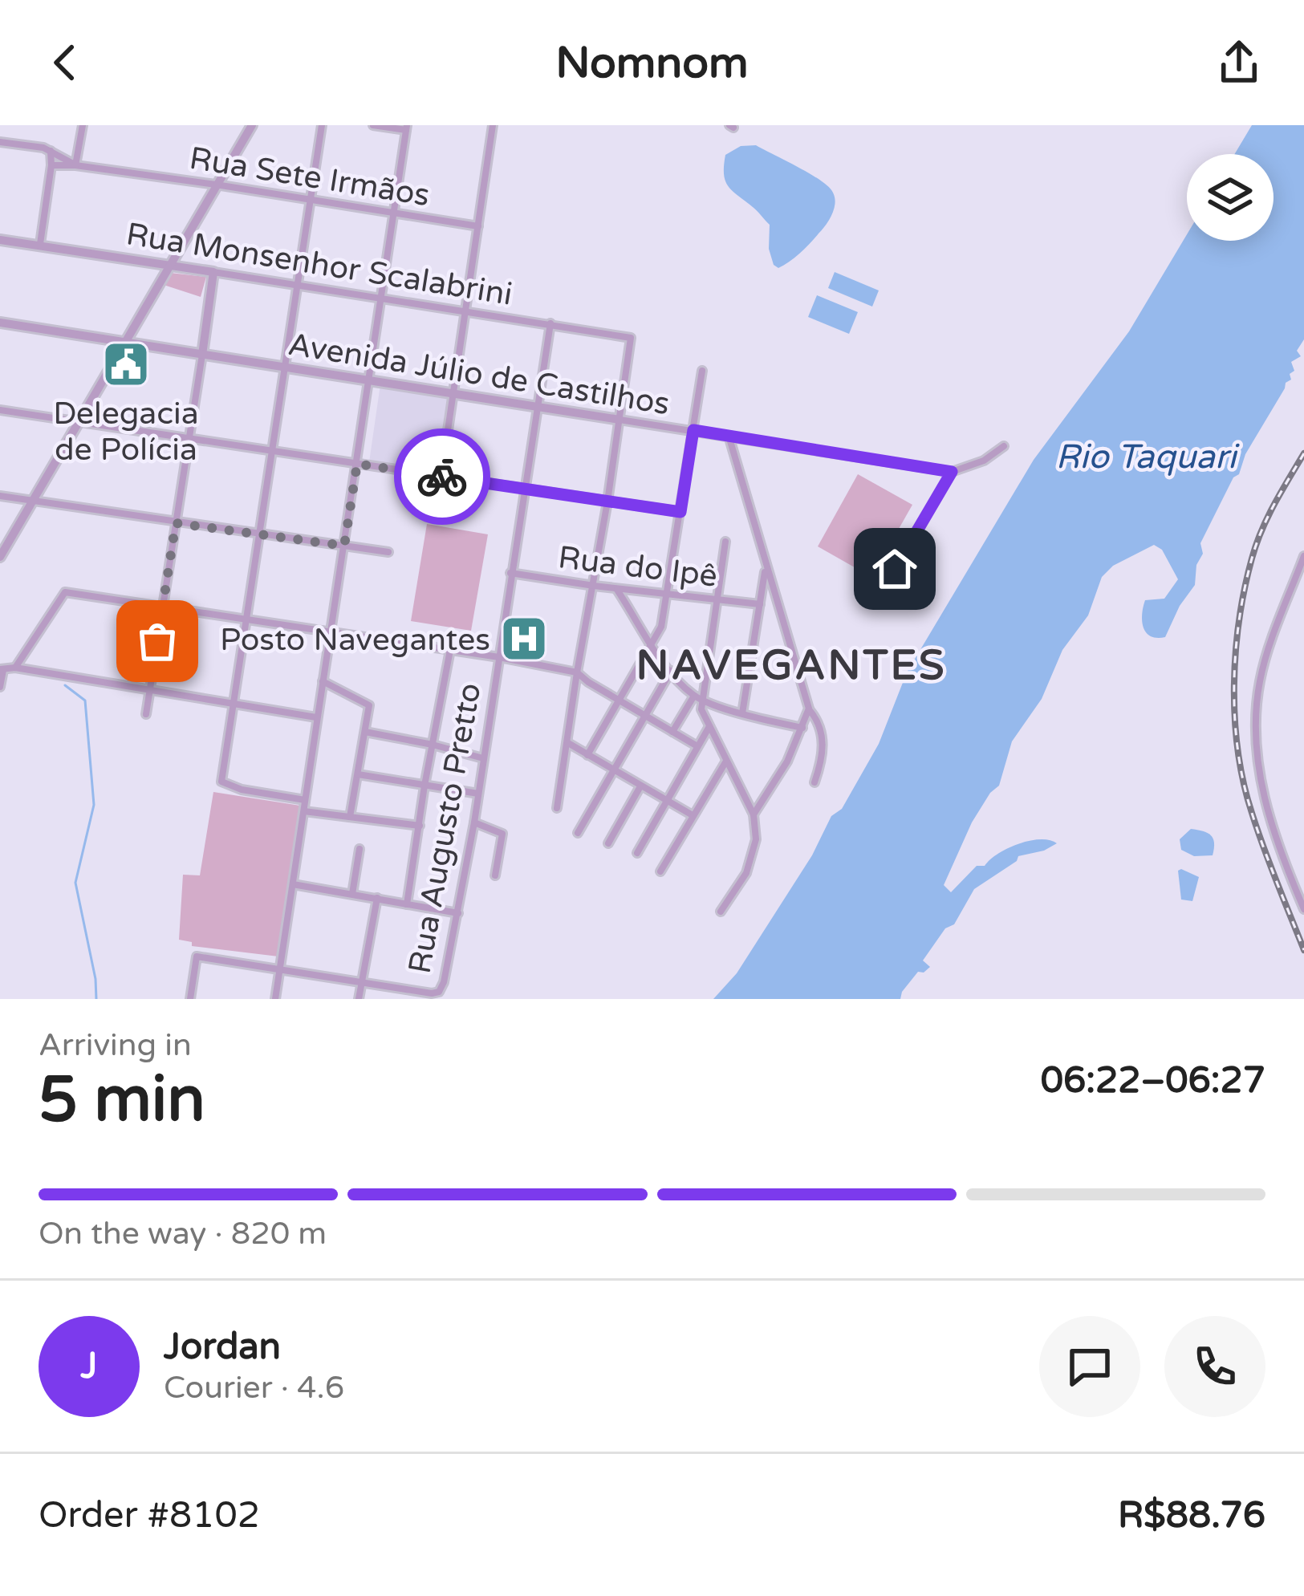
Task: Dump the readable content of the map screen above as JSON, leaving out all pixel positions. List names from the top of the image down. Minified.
{"streets":{"street":["Rua Sete Irmãos","Rua Monsenhor Scalabrini","Avenida Júlio de Castilhos","Rua do Ipê","Rua Augusto Pretto"]},"crossings":[["Rua Monsenhor Scalabrini","Avenida Júlio de Castilhos"],["Rua Monsenhor Scalabrini","Rua Augusto Pretto"],["Avenida Júlio de Castilhos","Rua Augusto Pretto"],["Rua do Ipê","Rua Augusto Pretto"]],"districts":["NAVEGANTES"],"water":["Rio Taquari"],"places":{"public building":["Delegacia de Polícia"],"hospital":["Posto Navegantes"]},"page":{"header":"Nomnom","heading":["5 min","Arriving in","06:22–06:27"],"panel":["Jordan","Courier · 4.6","Order #8102","R$88.76"],"bar":"On the way · 820 m","round":"J"}}
